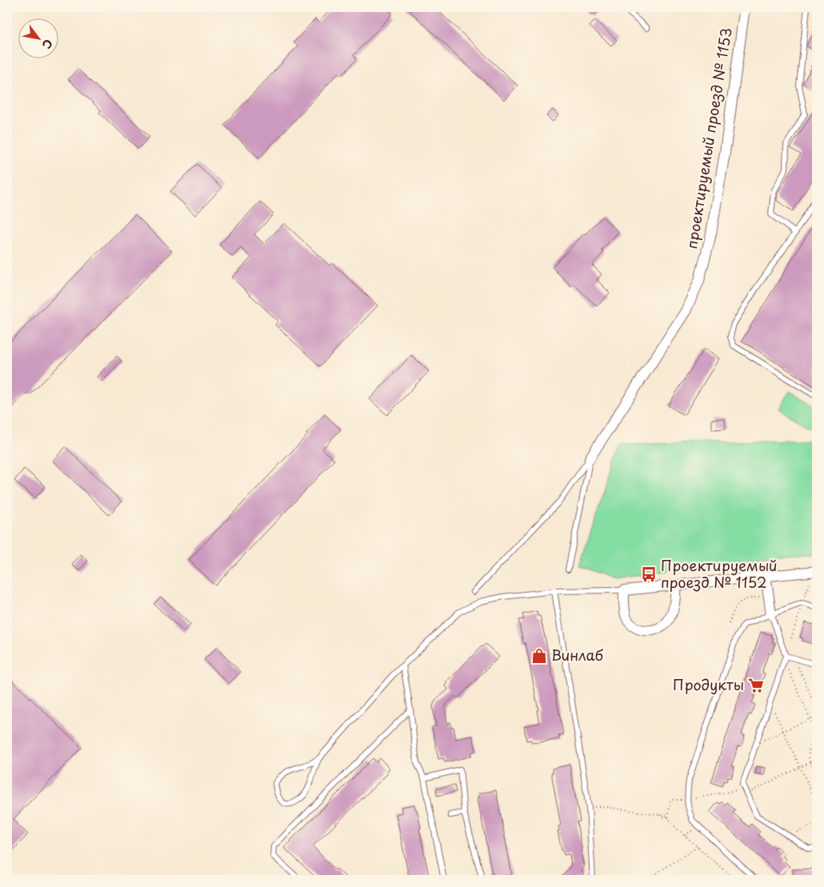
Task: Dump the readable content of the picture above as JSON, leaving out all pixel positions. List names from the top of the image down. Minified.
{"streets":{"street":["проектируемый проезд № 1153"]},"places":{"bus stop":["Проектируемый проезд № 1152"],"shop":["Винлаб"],"supermarket":["Продукты"]},"north":"bottom right"}
